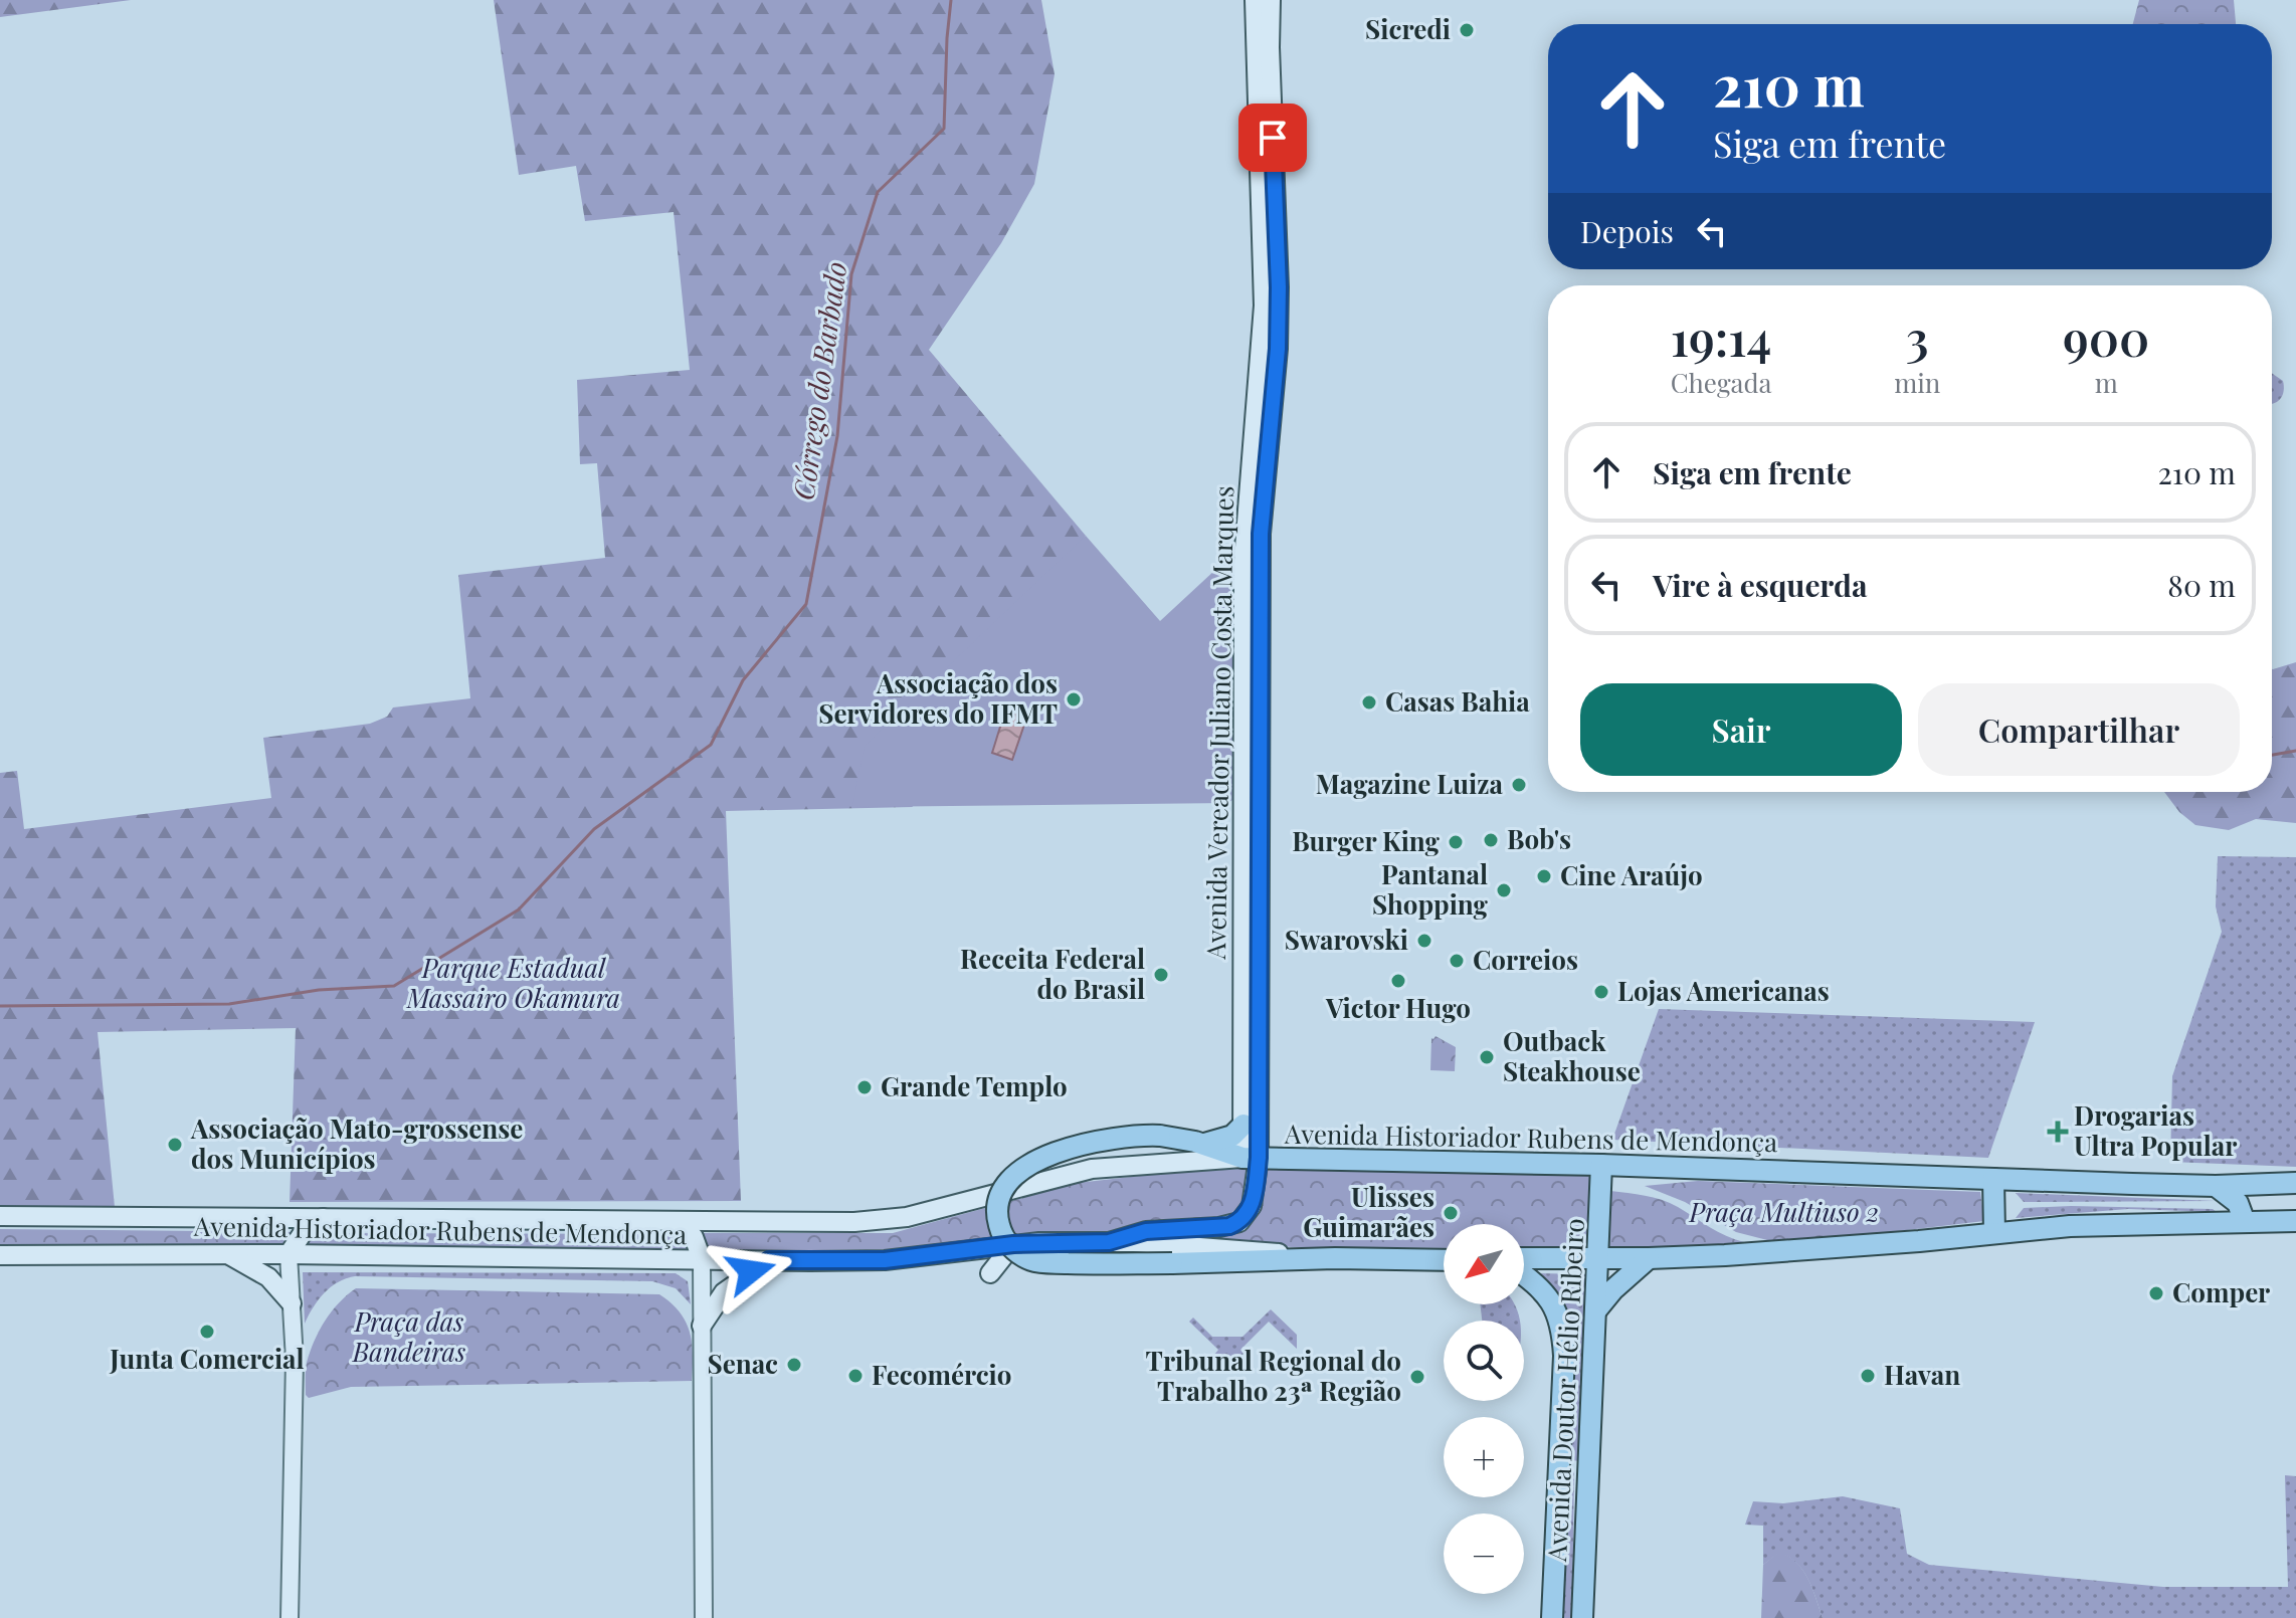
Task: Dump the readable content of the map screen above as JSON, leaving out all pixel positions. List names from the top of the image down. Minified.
{"streets":{"main road":["Avenida Vereador Juliano Costa Marques","Avenida Historiador Rubens de Mendonça","Avenida Doutor Hélio Ribeiro"]},"crossings":[["Avenida Vereador Juliano Costa Marques","Avenida Historiador Rubens de Mendonça"],["Avenida Historiador Rubens de Mendonça","Avenida Doutor Hélio Ribeiro"]],"water":["Córrego do Barbado"],"parks":["Parque Estadual Massairo Okamura","Praça Multiuso 2","Praça das Bandeiras"],"places":{"other":["Sicredi","Associação dos Servidores do IFMT","Casas Bahia","Magazine Luiza","Bob's","Burger King","Cine Araújo","Pantanal Shopping","Swarovski","Correios","Receita Federal do Brasil","Victor Hugo","Lojas Americanas","Outback Steakhouse","Grande Templo","Associação Mato-grossense dos Municípios","Ulisses Guimarães","Comper","Junta Comercial","Senac","Fecomércio","Havan","Tribunal Regional do Trabalho 23ª Região"],"health":["Drogarias Ultra Popular"]},"north":"bottom left","page":{"turn":["210 m","Siga em frente"],"then":"Depois","eta":["19:14","Chegada","3","min","900","m"],"list":[{"name":"Siga em frente","value":"210 m"},{"name":"Vire à esquerda","value":"80 m"}],"buttons":["Sair","Compartilhar"],"map_buttons":["+","−"]}}
